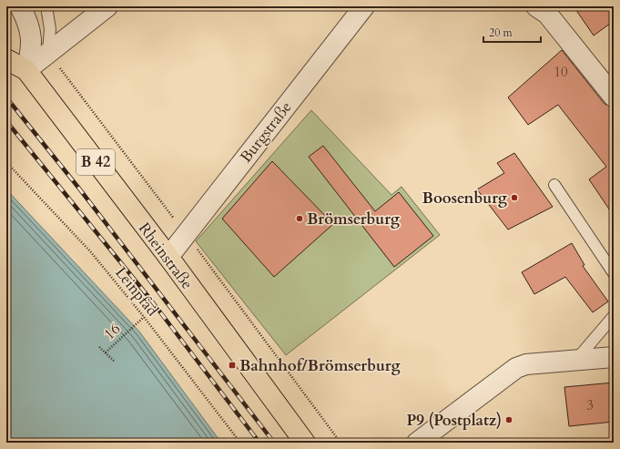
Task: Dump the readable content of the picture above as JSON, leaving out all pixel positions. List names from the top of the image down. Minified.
{"streets":{"main road":["B 42","Rheinstraße"],"street":["Burgstraße"],"path":["Leinpfad","16"]},"crossings":[["Burgstraße","Rheinstraße"],["B 42","Rheinstraße"],["Leinpfad","16"]],"places":{"other":["Boosenburg","Brömserburg","P9 (Postplatz)"],"transit":["Bahnhof/Brömserburg"]},"house_numbers":["10","3"],"scale_bar":"20 m"}
